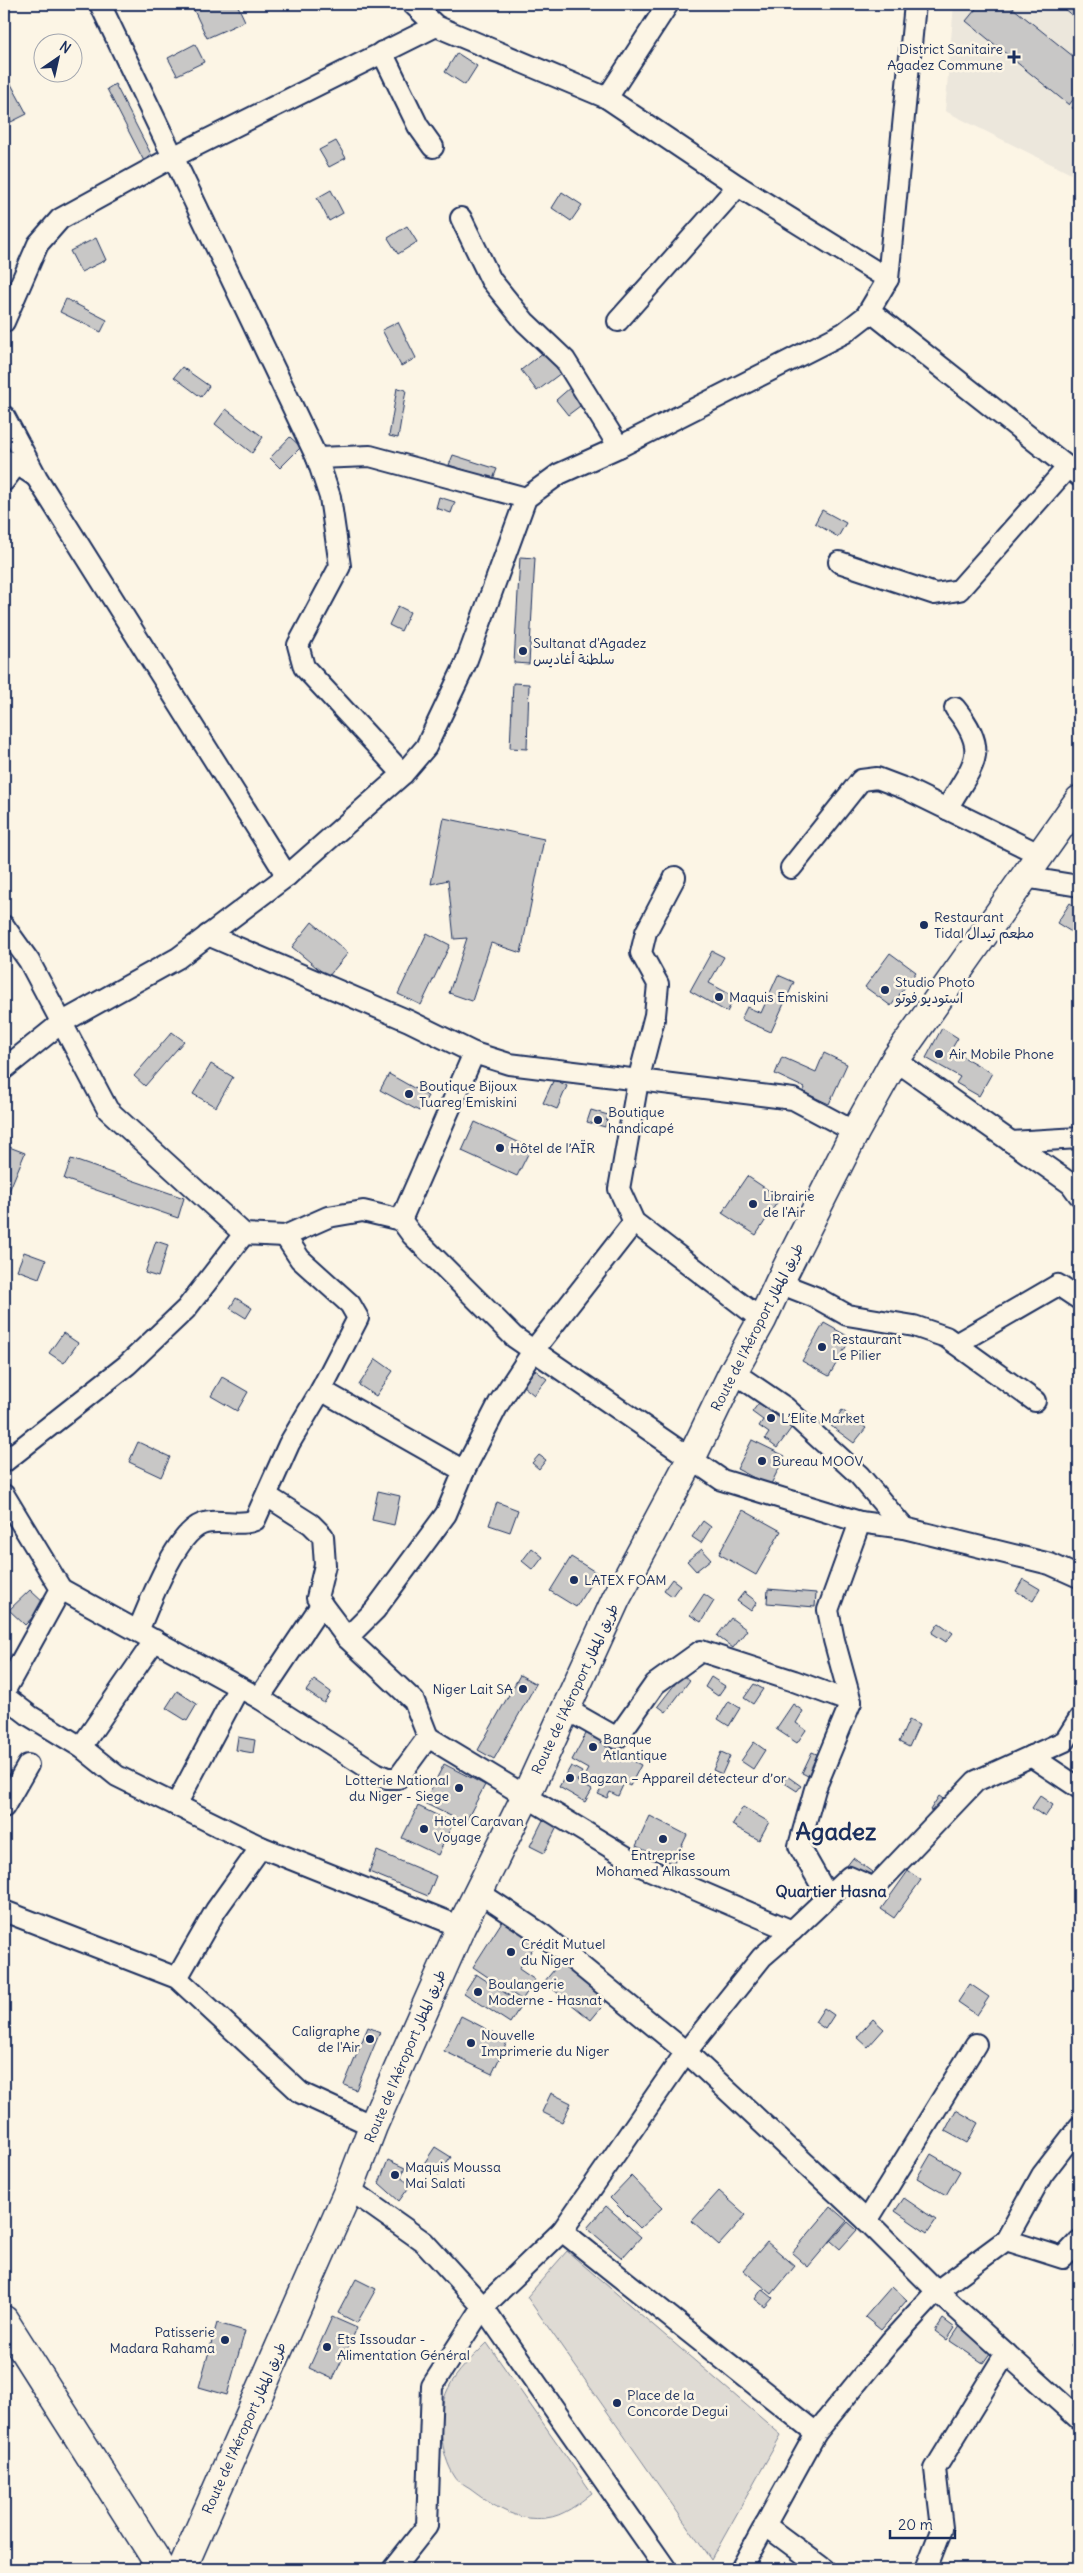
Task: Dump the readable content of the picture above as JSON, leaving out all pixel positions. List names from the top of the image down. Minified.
{"streets":{"main road":["Route de l'Aéroport طريق المطار"]},"districts":["Agadez","Quartier Hasna"],"places":{"health":["District Sanitaire Agadez Commune"],"other":["Sultanat d'Agadez سلطنة أغاديس","Restaurant Tidal مطعم تيدال","Studio Photo استوديو فوتو","Maquis Emiskini","Air Mobile Phone","Boutique Bijoux Tuareg Emiskini","Boutique handicapé","Hôtel de l’AÏR","Librairie de l'Air","Restaurant Le Pilier","L’Elite Market","Bureau MOOV","LATEX FOAM","Niger Lait SA","Banque Atlantique","Bagzan – Appareil détecteur d’or","Lotterie National du Niger - Siege","Hotel Caravan Voyage","Entreprise Mohamed Alkassoum","Crédit Mutuel du Niger","Boulangerie Moderne - Hasnat","Caligraphe de l'Air","Nouvelle Imprimerie du Niger","Maquis Moussa Mai Salati","Patisserie Madara Rahama","Ets Issoudar - Alimentation Général","Place de la Concorde Degui"]},"scale_bar":"20 m","north":"top right"}
